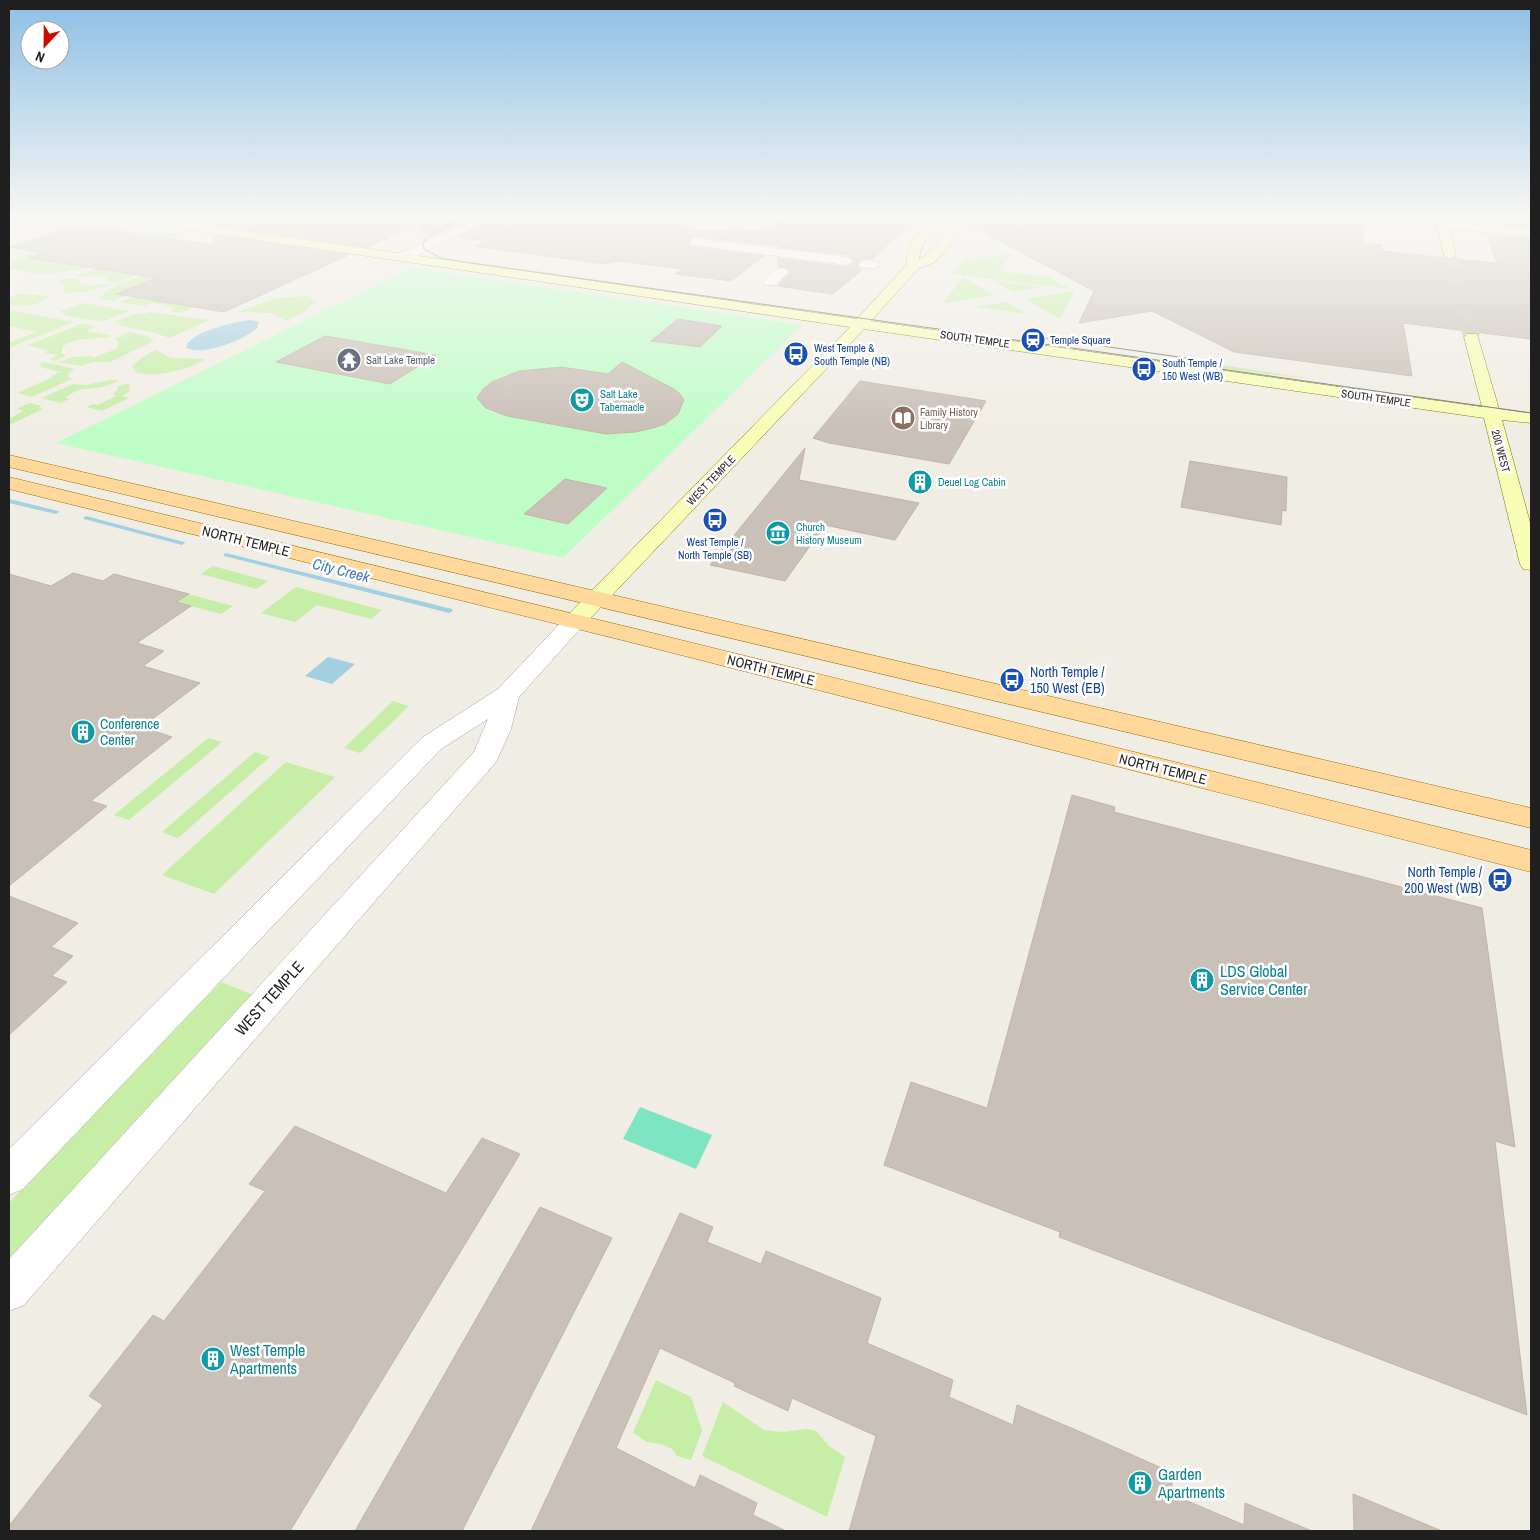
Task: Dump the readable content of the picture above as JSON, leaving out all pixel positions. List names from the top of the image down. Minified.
{"streets":{"main road":["NORTH TEMPLE"],"street":["SOUTH TEMPLE","200 WEST","WEST TEMPLE"]},"crossings":[["SOUTH TEMPLE","200 WEST"],["SOUTH TEMPLE","WEST TEMPLE"],["WEST TEMPLE","NORTH TEMPLE"]],"water":["City Creek"],"places":{"station":["Temple Square"],"bus stop":["West Temple & South Temple (NB)","South Temple / 150 West (WB)","West Temple / North Temple (SB)","North Temple / 150 West (EB)","North Temple / 200 West (WB)"],"temple":["Salt Lake Temple"],"theatre":["Salt Lake Tabernacle"],"library":["Family History Library"],"building":["Deuel Log Cabin","Conference Center","LDS Global Service Center","West Temple Apartments","Garden Apartments"],"museum":["Church History Museum"]},"north":"bottom"}
